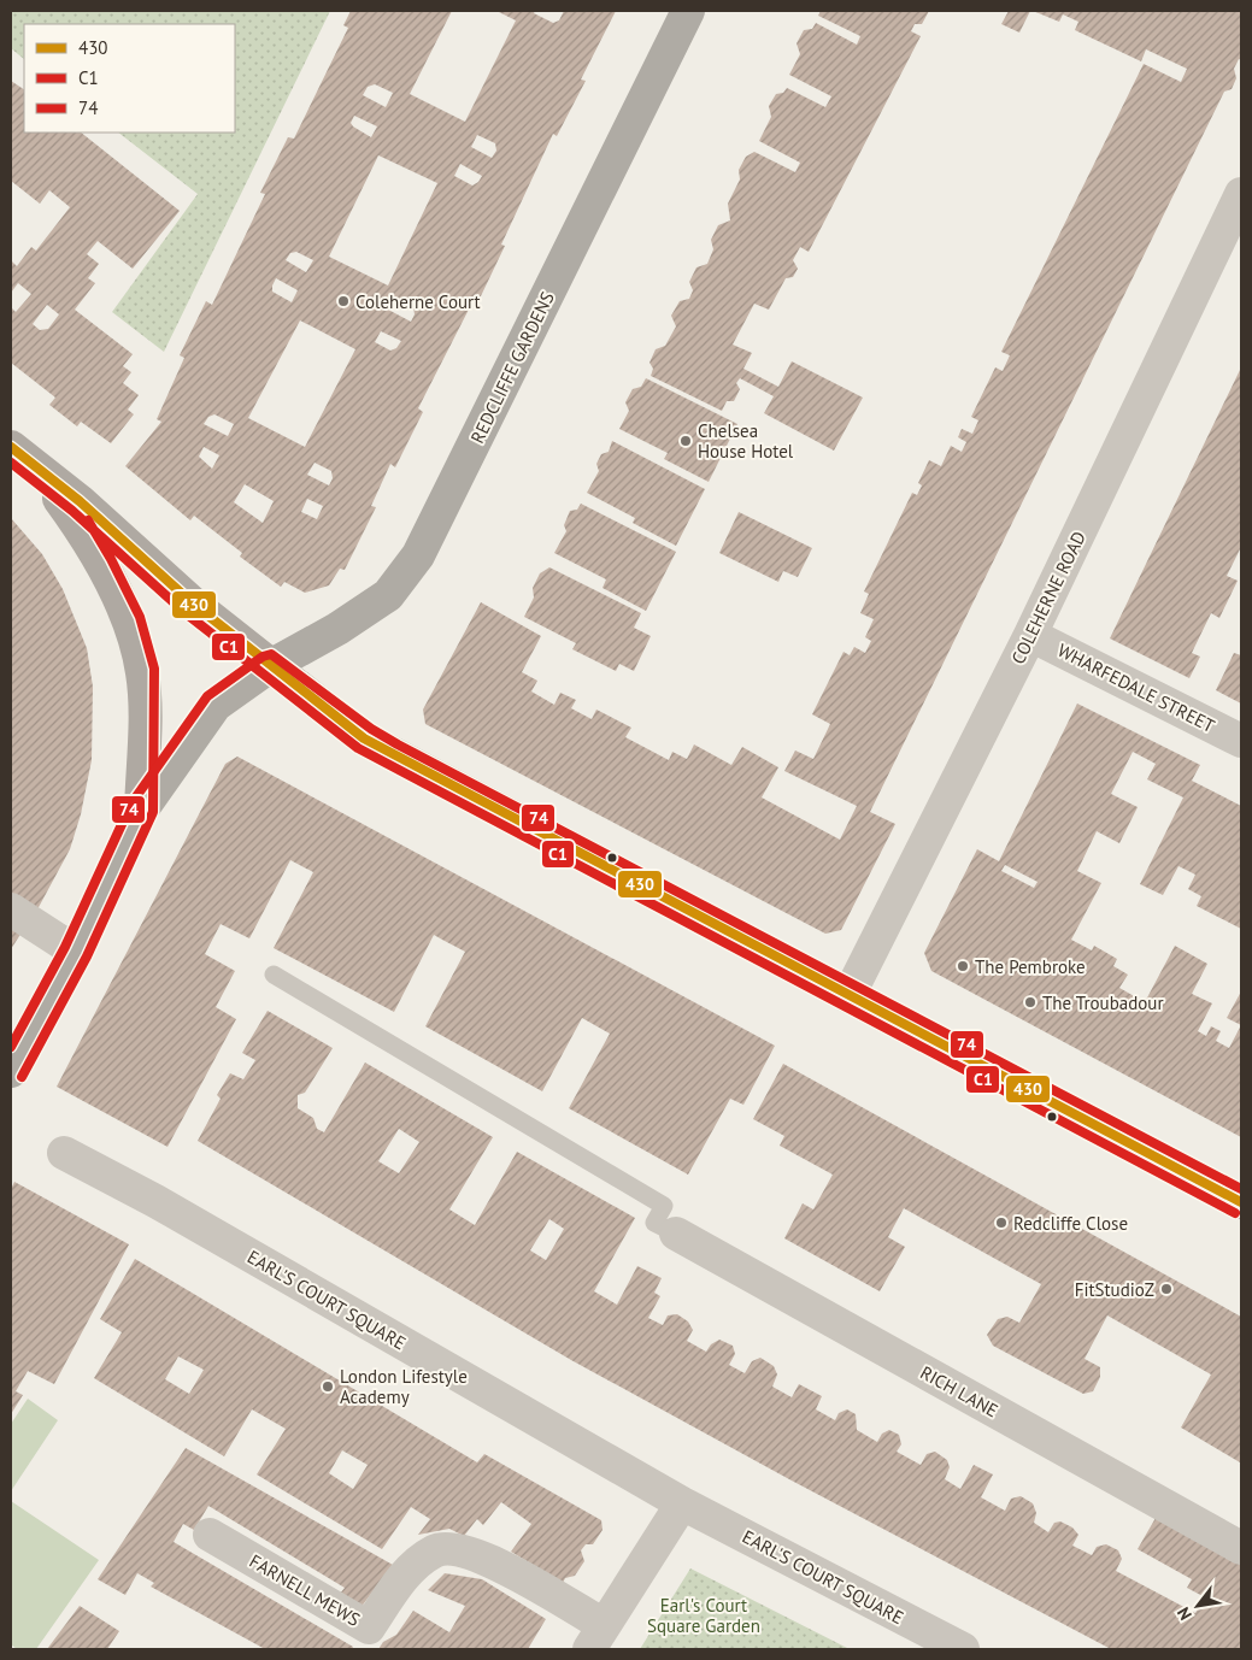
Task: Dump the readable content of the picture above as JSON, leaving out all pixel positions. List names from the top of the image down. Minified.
{"streets":{"highway":["REDCLIFFE GARDENS"],"street":["COLEHERNE ROAD","WHARFEDALE STREET","EARL'S COURT SQUARE","RICH LANE","FARNELL MEWS"]},"crossings":[["COLEHERNE ROAD","WHARFEDALE STREET"]],"parks":["Earl's Court Square Garden"],"places":["Coleherne Court","Chelsea House Hotel","The Pembroke","The Troubadour","Redcliffe Close","FitStudioZ","London Lifestyle Academy"],"lines":["transit line 430","transit line C1","transit line 74"],"legend":["430","C1","74"],"north":"bottom left"}
